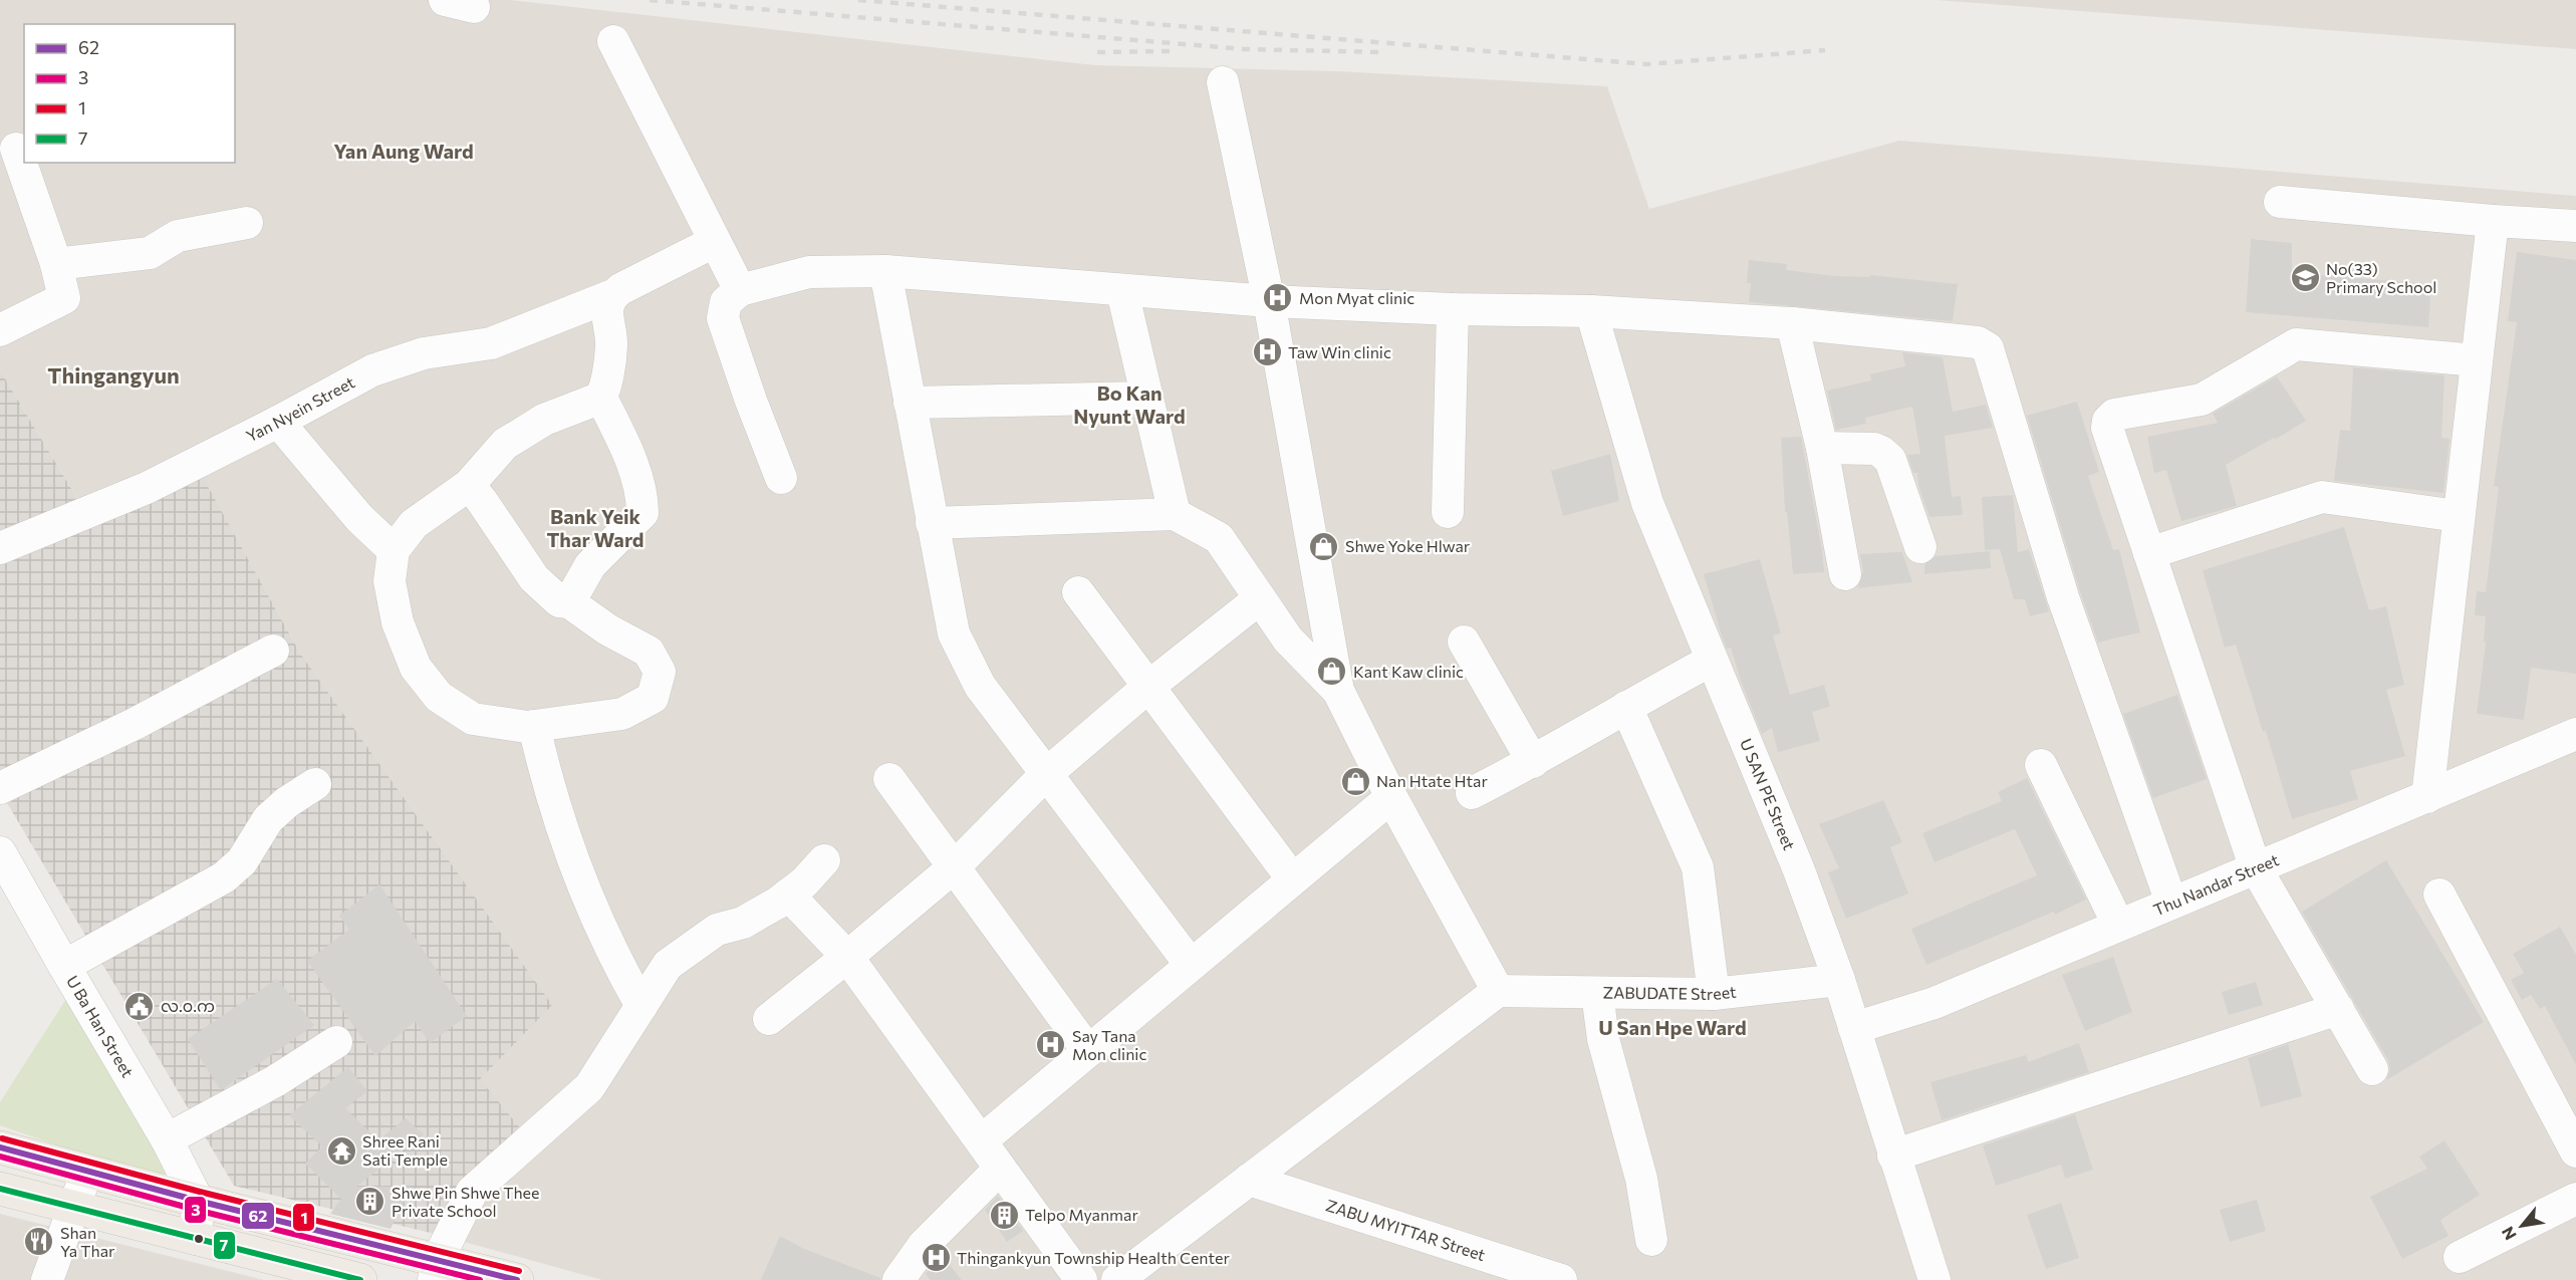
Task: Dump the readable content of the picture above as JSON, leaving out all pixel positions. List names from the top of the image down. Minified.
{"streets":{"street":["Yan Nyein Street","U SAN PE Street","Thu Nandar Street","ZABUDATE Street","U Ba Han Street","ZABU MYITTAR Street"]},"crossings":[["U SAN PE Street","Thu Nandar Street"],["U SAN PE Street","ZABUDATE Street"]],"districts":["Yan Aung Ward","Thingangyun","Bo Kan Nyunt Ward","Bank Yeik Thar Ward","U San Hpe Ward"],"places":{"school or university":["No(33) Primary School"],"hospital":["Mon Myat clinic","Taw Win clinic","Say Tana Mon clinic","Thingankyun Township Health Center"],"shop":["Shwe Yoke Hlwar","Kant Kaw clinic","Nan Htate Htar"],"public building":["လ.၀.က"],"temple":["Shree Rani Sati Temple"],"building":["Shwe Pin Shwe Thee Private School","Telpo Myanmar"],"restaurant":["Shan Ya Thar"]},"lines":["transit line 1","transit line 62","transit line 3","transit line 7"],"legend":["62","3","1","7"],"north":"bottom left"}
